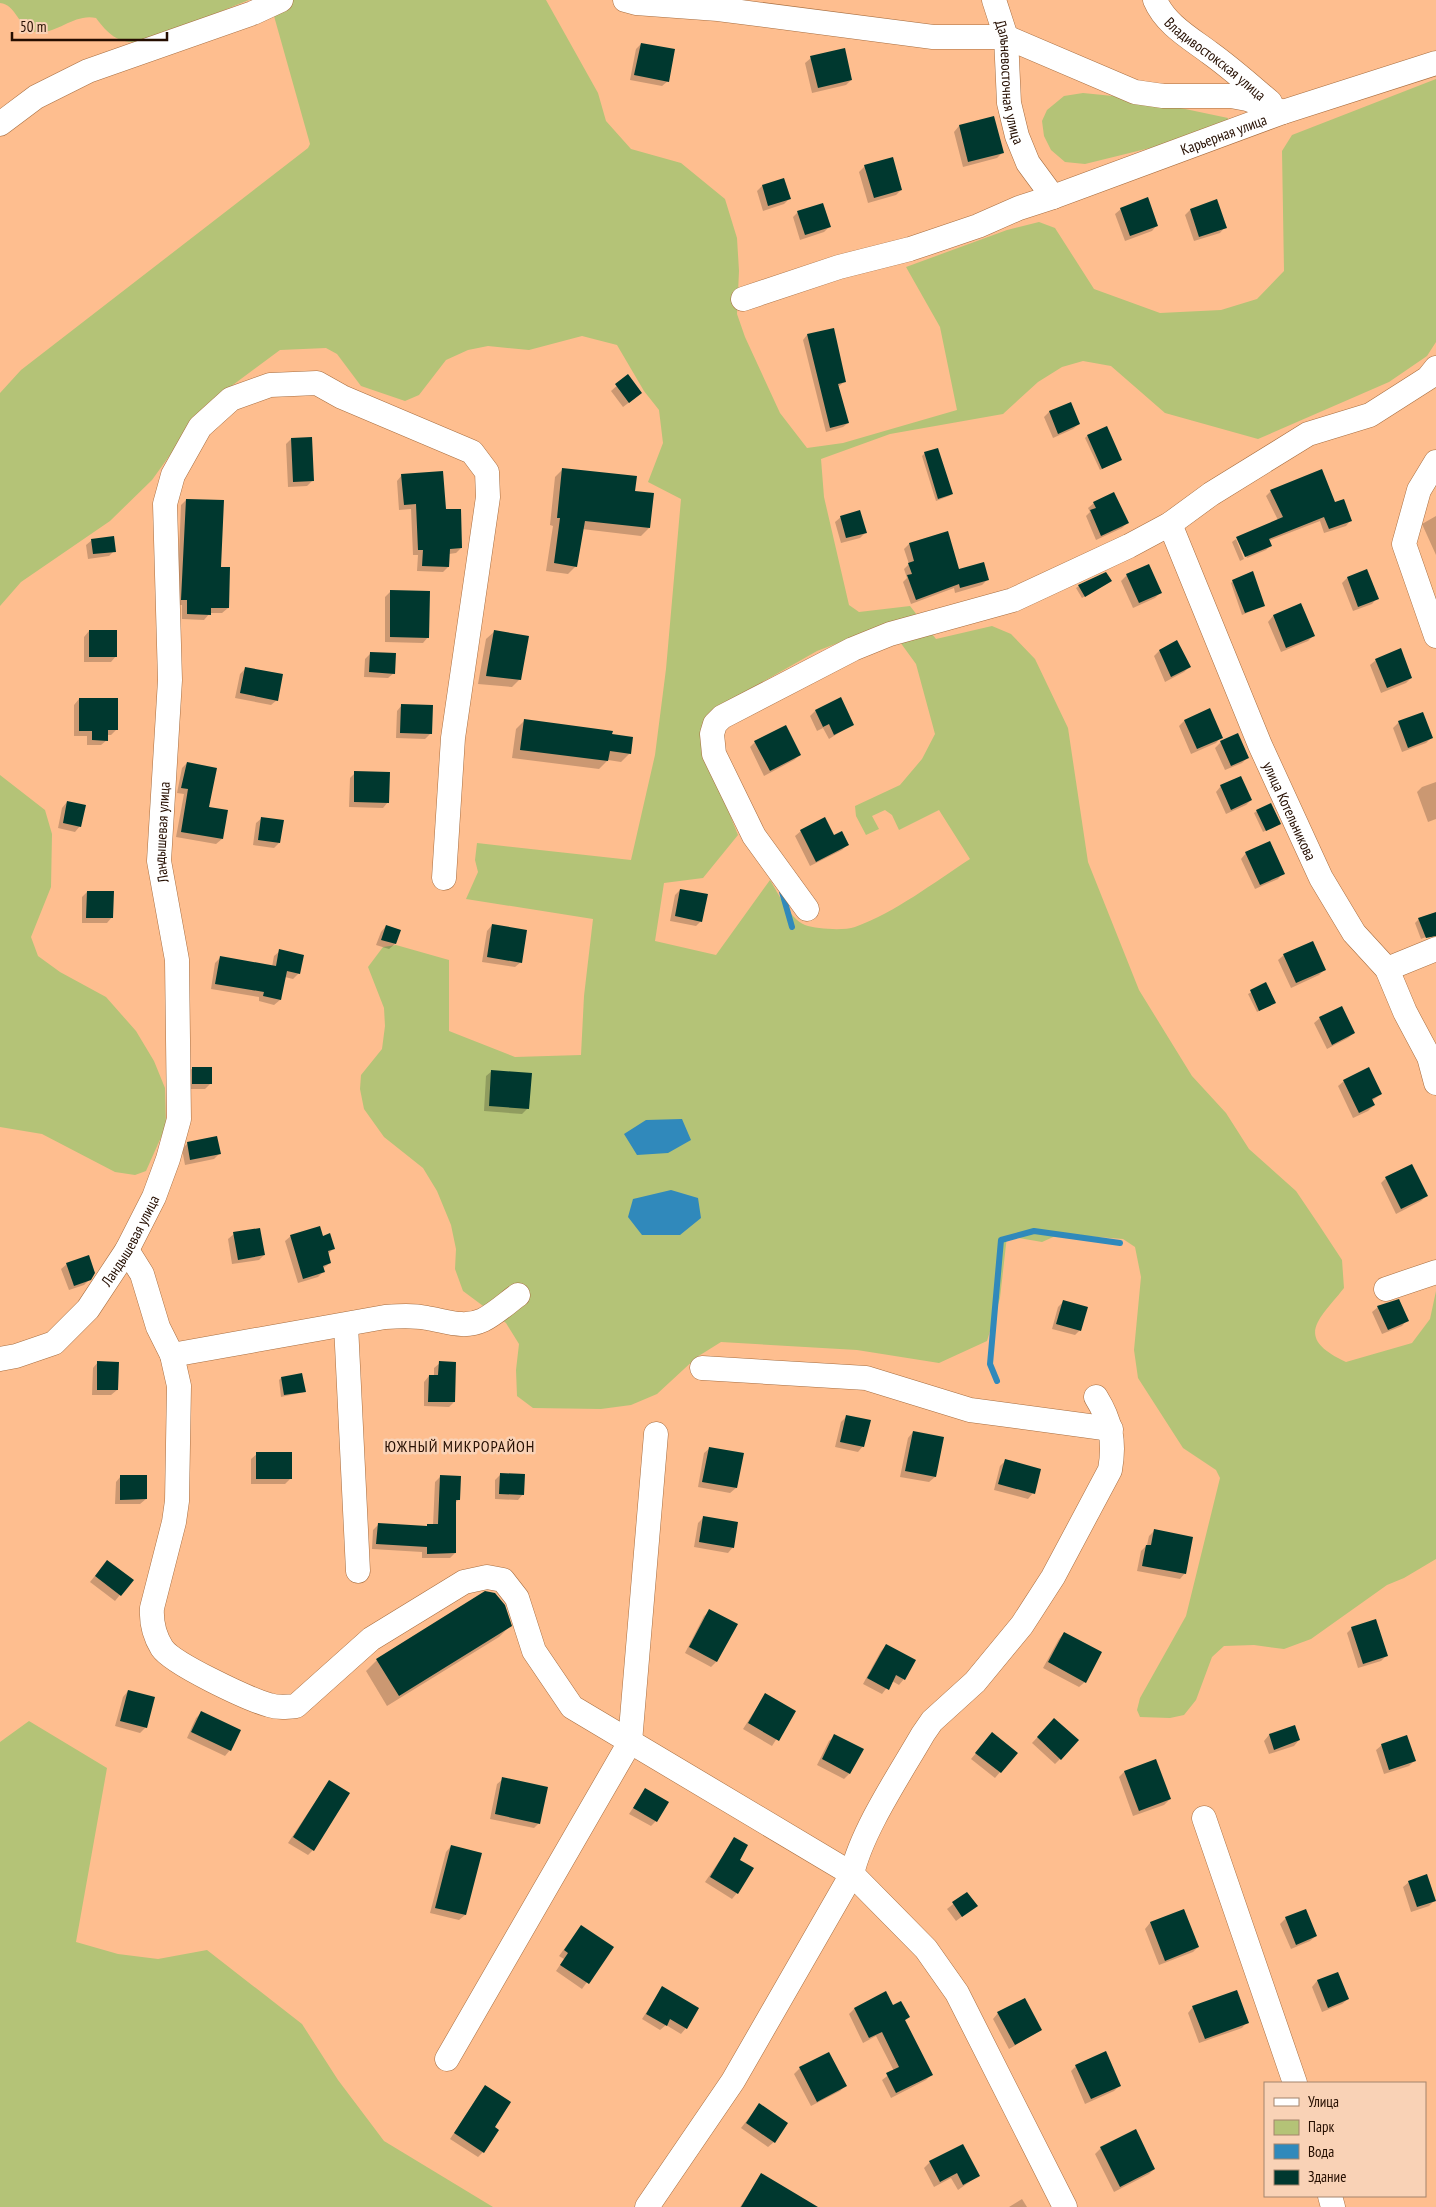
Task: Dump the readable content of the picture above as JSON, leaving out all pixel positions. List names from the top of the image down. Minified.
{"streets":{"street":["Владивостокская улица","Дальневосточная улица","Карьерная улица","улица Котельникова","Ландышевая улица"]},"crossings":[["Владивостокская улица","Карьерная улица"],["Дальневосточная улица","Карьерная улица"]],"districts":["ЮЖНЫЙ МИКРОРАЙОН"],"legend":["Улица","Парк","Вода","Здание"],"scale_bar":"50 m"}
